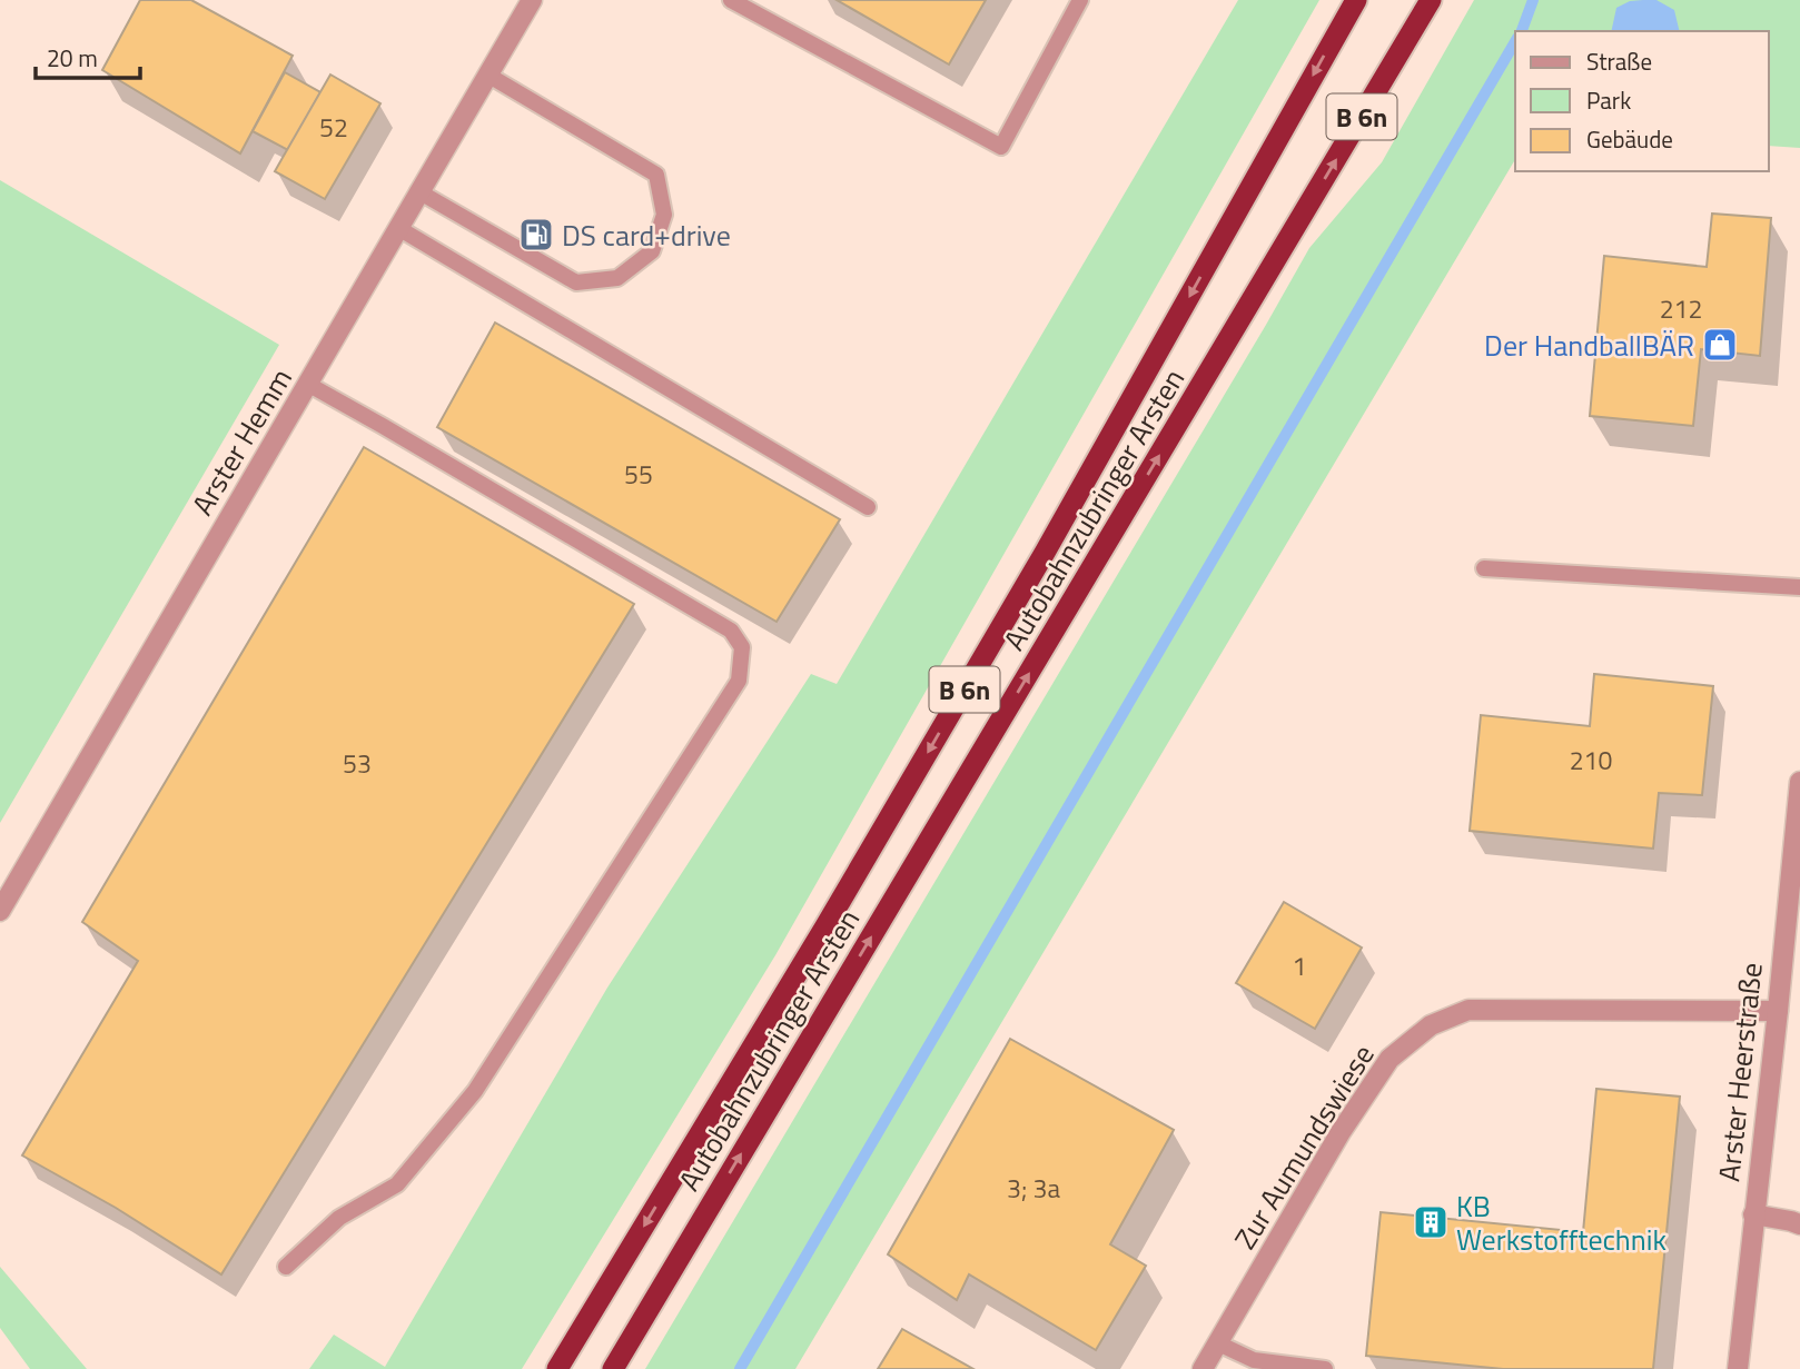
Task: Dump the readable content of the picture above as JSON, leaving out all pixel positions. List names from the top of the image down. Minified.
{"streets":{"highway":["B 6n","Autobahnzubringer Arsten"],"street":["Arster Hemm","Arster Heerstraße","Zur Aumundswiese"]},"crossings":[["Arster Heerstraße","Zur Aumundswiese"]],"places":{"fuel station":["DS card+drive"],"shop":["Der HandballBÄR"],"building":["KB Werkstofftechnik"]},"house_numbers":["52","212","55","210","53","1","3; 3a"],"legend":["Straße","Park","Gebäude"],"scale_bar":"20 m"}
